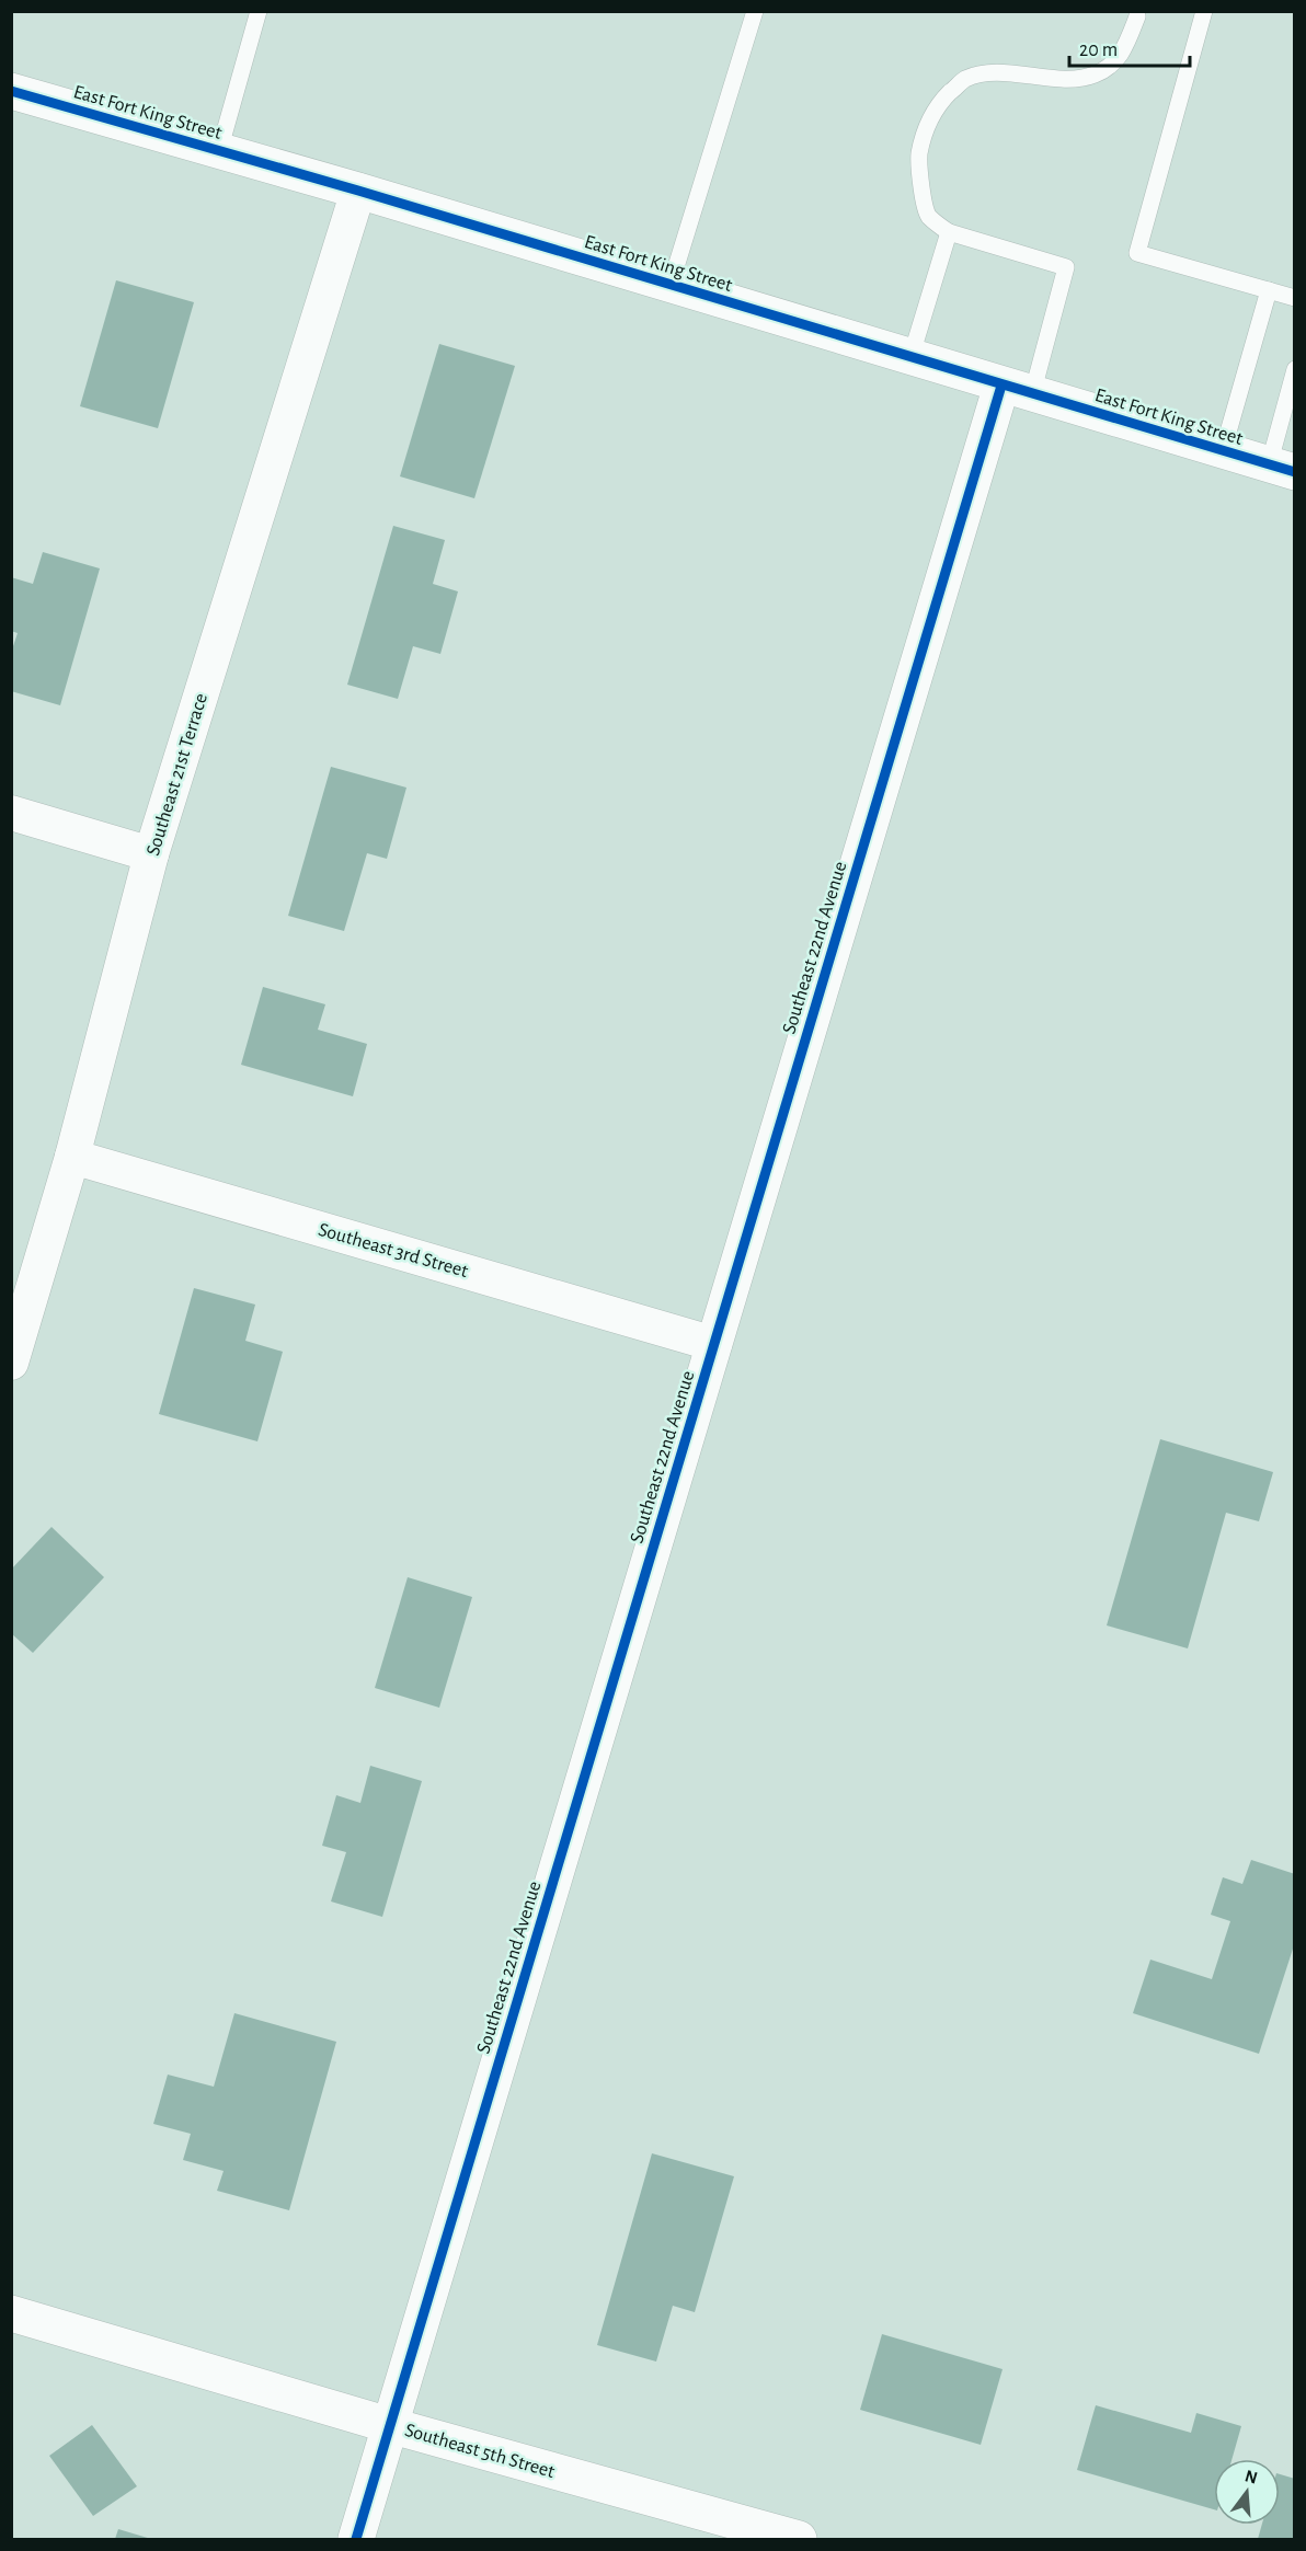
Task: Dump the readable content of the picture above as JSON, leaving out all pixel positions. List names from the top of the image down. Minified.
{"streets":{"street":["East Fort King Street","Southeast 21st Terrace","Southeast 22nd Avenue","Southeast 3rd Street","Southeast 5th Street"]},"crossings":[["East Fort King Street","Southeast 21st Terrace"],["East Fort King Street","Southeast 22nd Avenue"],["Southeast 21st Terrace","Southeast 3rd Street"],["Southeast 22nd Avenue","Southeast 3rd Street"],["Southeast 22nd Avenue","Southeast 5th Street"]],"scale_bar":"20 m","north":"top"}
